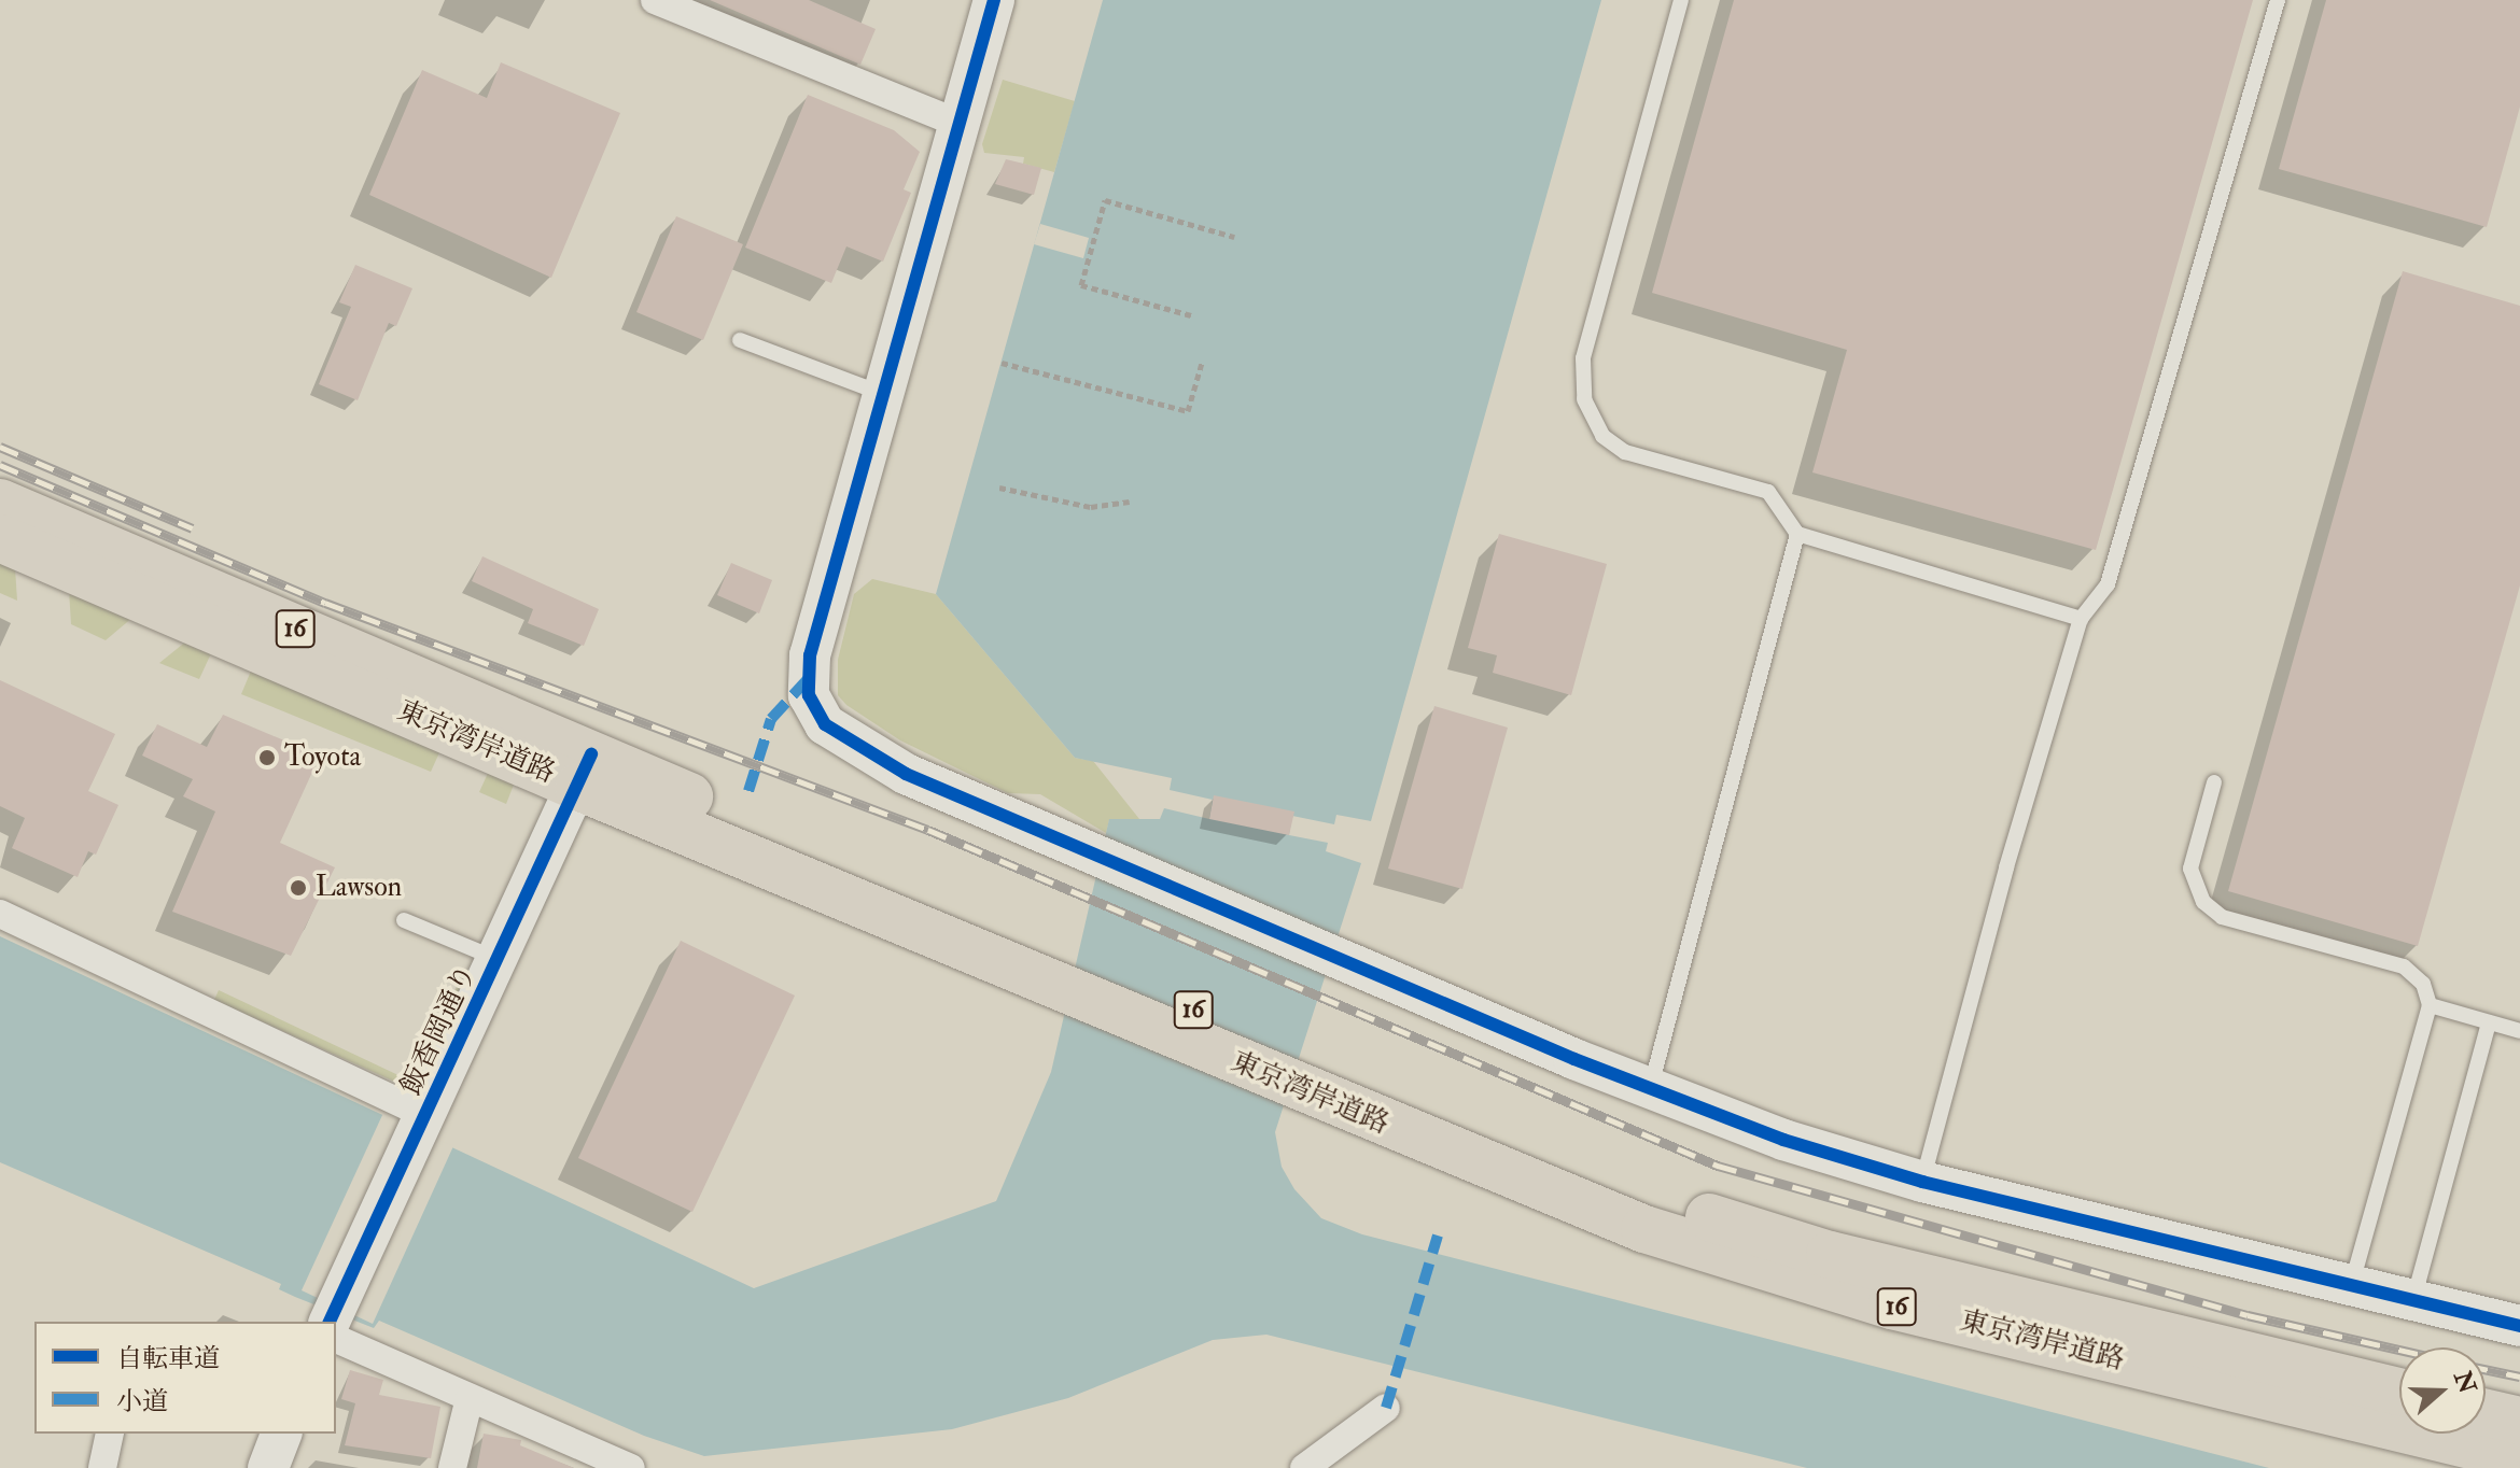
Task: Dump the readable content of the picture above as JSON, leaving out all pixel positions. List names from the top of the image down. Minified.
{"streets":{"highway":["16","東京湾岸道路"],"street":["飯香岡通り"]},"crossings":[["東京湾岸道路","飯香岡通り"]],"places":["Toyota","Lawson"],"legend":["自転車道","小道"],"north":"right"}
